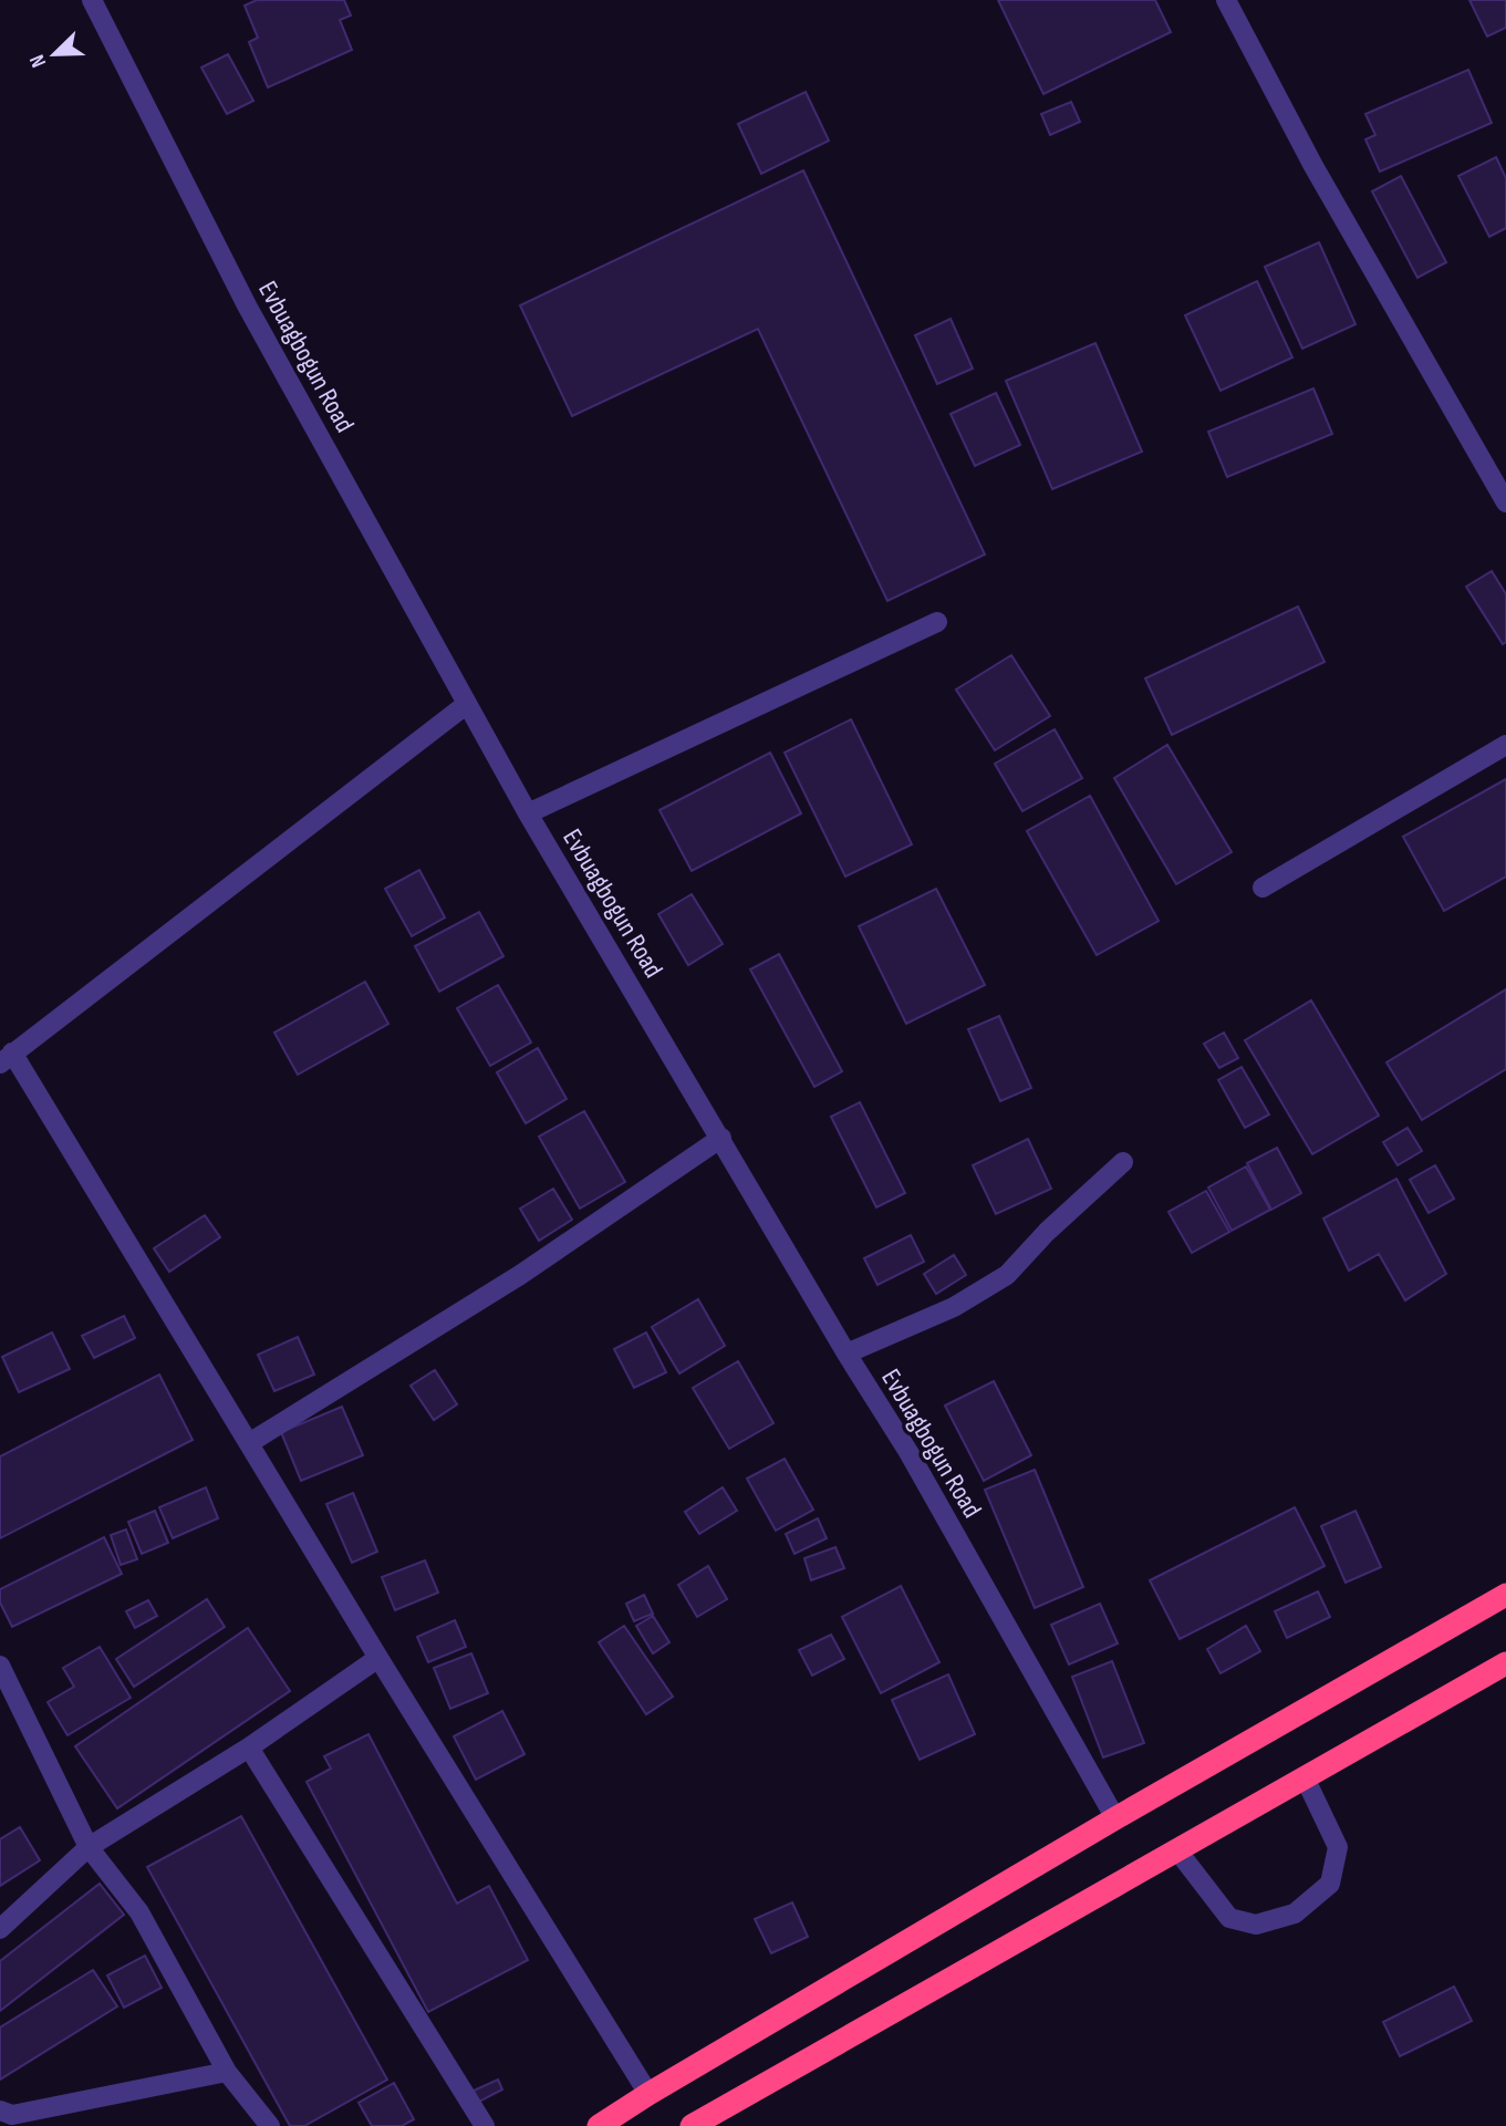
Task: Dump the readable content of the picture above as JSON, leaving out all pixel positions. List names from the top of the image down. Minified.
{"streets":{"street":["Evbuagbogun Road"]},"north":"bottom left"}
